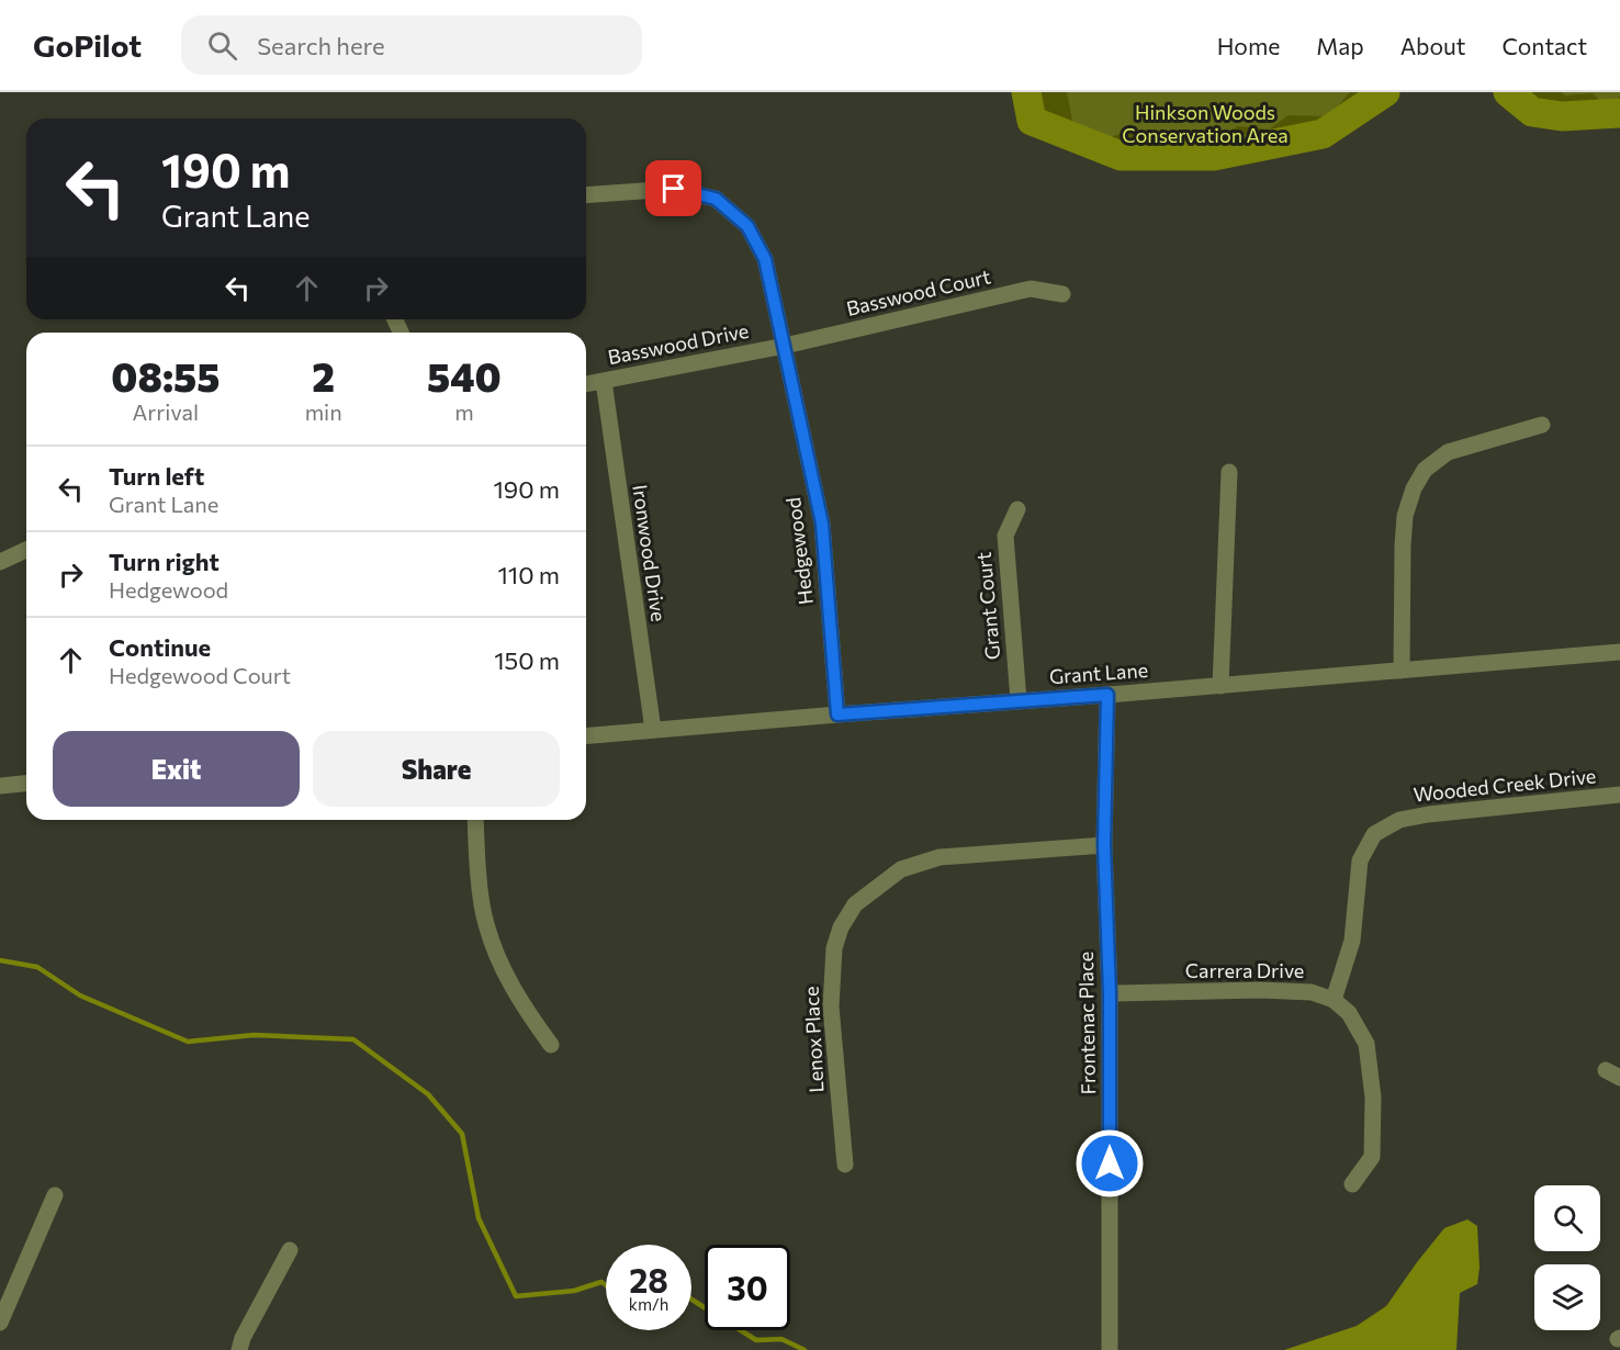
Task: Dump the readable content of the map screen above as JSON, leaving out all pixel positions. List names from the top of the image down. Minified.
{"streets":{"street":["Basswood Court","Basswood Drive","Hedgewood","Ironwood Drive","Grant Court","Grant Lane","Wooded Creek Drive","Carrera Drive","Frontenac Place","Lenox Place"]},"crossings":[["Basswood Court","Basswood Drive"],["Basswood Court","Hedgewood"],["Basswood Drive","Hedgewood"],["Basswood Drive","Ironwood Drive"],["Hedgewood","Grant Lane"],["Ironwood Drive","Grant Lane"],["Grant Court","Grant Lane"],["Grant Lane","Frontenac Place"],["Wooded Creek Drive","Carrera Drive"],["Carrera Drive","Frontenac Place"],["Frontenac Place","Lenox Place"]],"parks":["Hinkson Woods Conservation Area"],"page":{"header":"GoPilot","search":"Search here","nav":["Home","Map","About","Contact"],"turn":["190 m","Grant Lane"],"eta":["08:55","Arrival","2","min","540","m"],"list":[{"name":"Turn left","note":"Grant Lane","value":"190 m"},{"name":"Turn right","note":"Hedgewood","value":"110 m"},{"name":"Continue","note":"Hedgewood Court","value":"150 m"}],"buttons":["Exit","Share"],"speed":"28 km/h","limit":"30"}}
